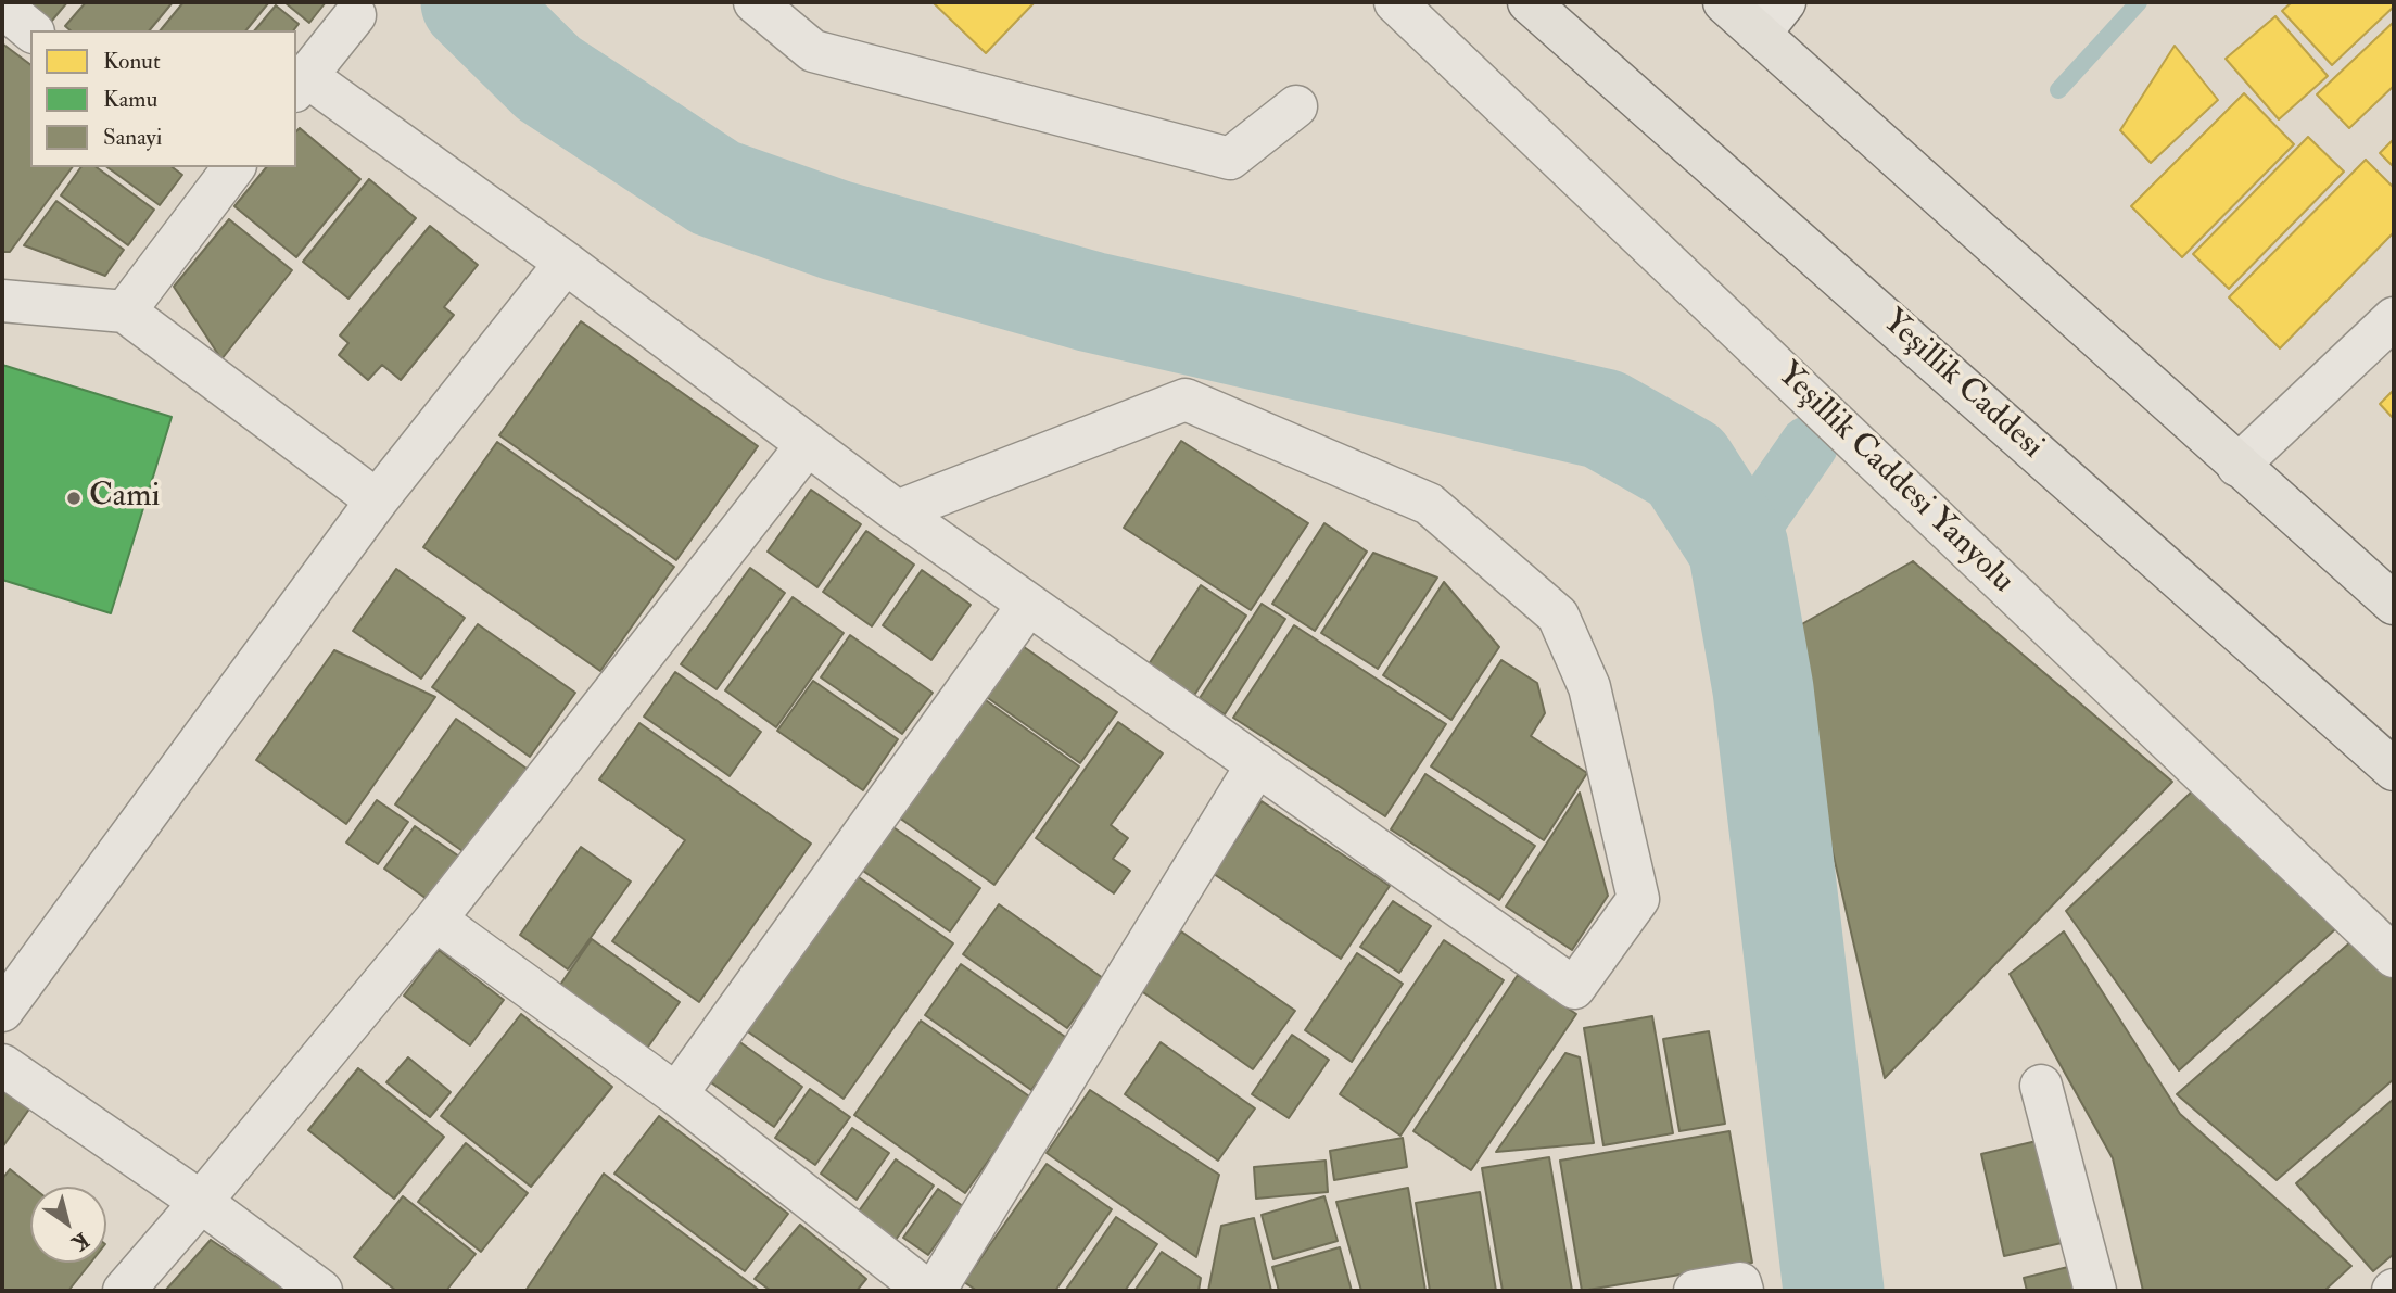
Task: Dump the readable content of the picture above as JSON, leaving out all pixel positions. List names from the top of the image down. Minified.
{"streets":{"highway":["Yeşillik Caddesi"],"street":["Yeşillik Caddesi Yanyolu"]},"places":["Cami"],"legend":["Konut","Kamu","Sanayi"],"north":"bottom right"}
